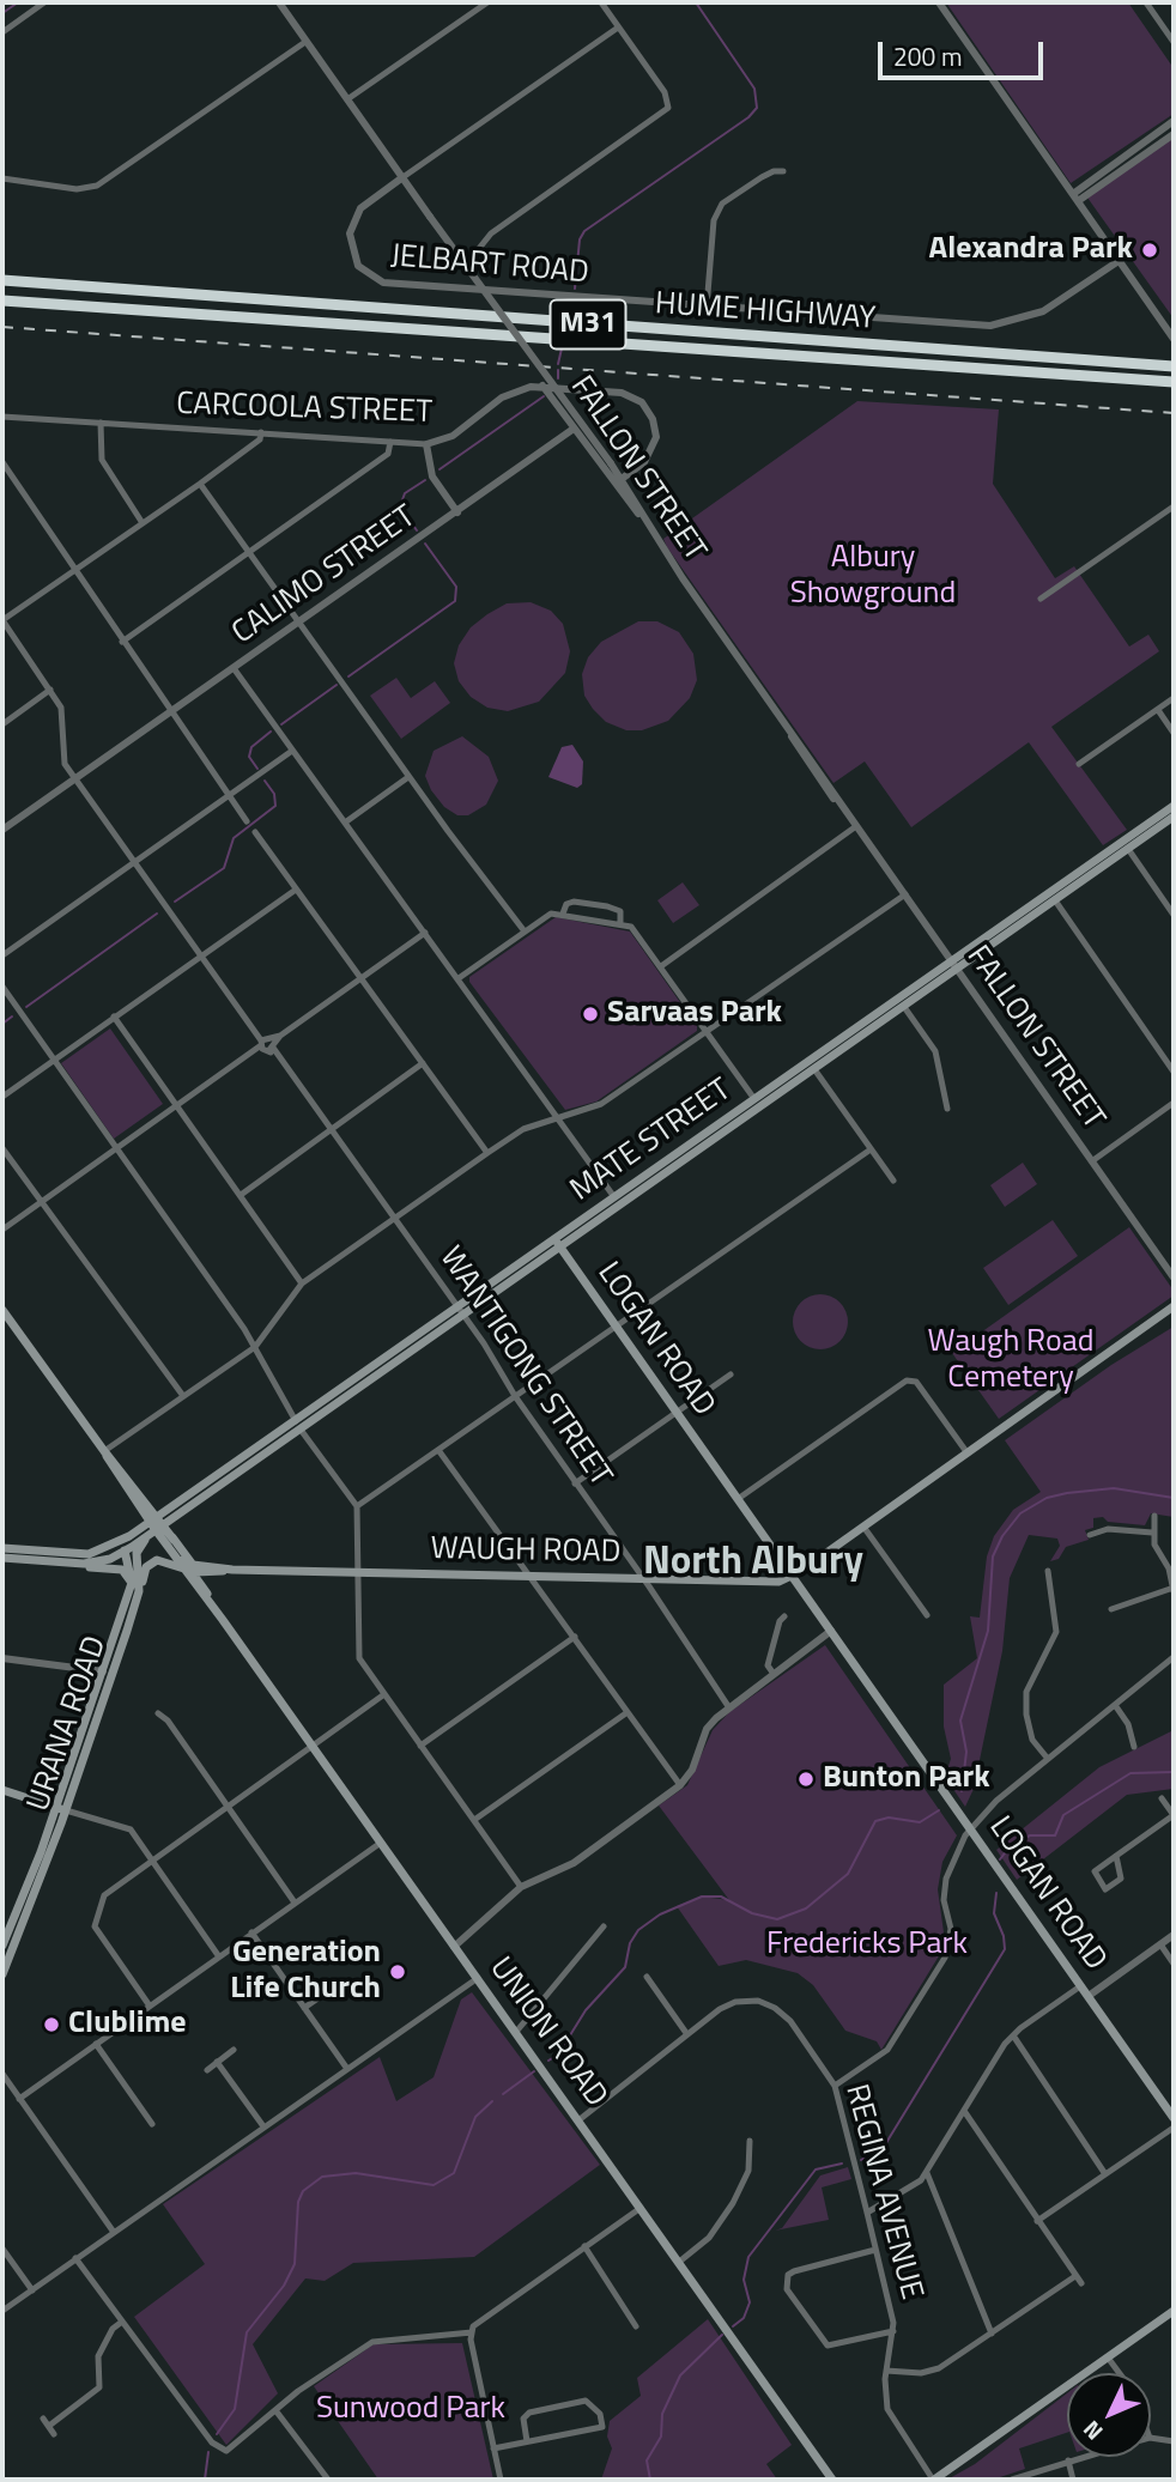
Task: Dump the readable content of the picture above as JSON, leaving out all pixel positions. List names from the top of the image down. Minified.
{"streets":{"highway":["HUME HIGHWAY","M31"],"main road":["MATE STREET","LOGAN ROAD","WAUGH ROAD","URANA ROAD","UNION ROAD"],"street":["JELBART ROAD","CARCOOLA STREET","FALLON STREET","CALIMO STREET","WANTIGONG STREET","REGINA AVENUE"]},"crossings":[["JELBART ROAD","FALLON STREET"],["CARCOOLA STREET","FALLON STREET"],["FALLON STREET","MATE STREET"],["CALIMO STREET","WANTIGONG STREET"],["MATE STREET","LOGAN ROAD"],["MATE STREET","WANTIGONG STREET"],["MATE STREET","URANA ROAD"],["MATE STREET","UNION ROAD"],["LOGAN ROAD","WAUGH ROAD"],["WANTIGONG STREET","WAUGH ROAD"],["WAUGH ROAD","URANA ROAD"],["WAUGH ROAD","UNION ROAD"],["URANA ROAD","UNION ROAD"],["UNION ROAD","REGINA AVENUE"]],"districts":["North Albury"],"parks":["Albury Showground","Waugh Road Cemetery","Fredericks Park","Sunwood Park"],"places":["Alexandra Park","Sarvaas Park","Bunton Park","Generation Life Church","Clublime"],"scale_bar":"200 m","north":"bottom left"}
